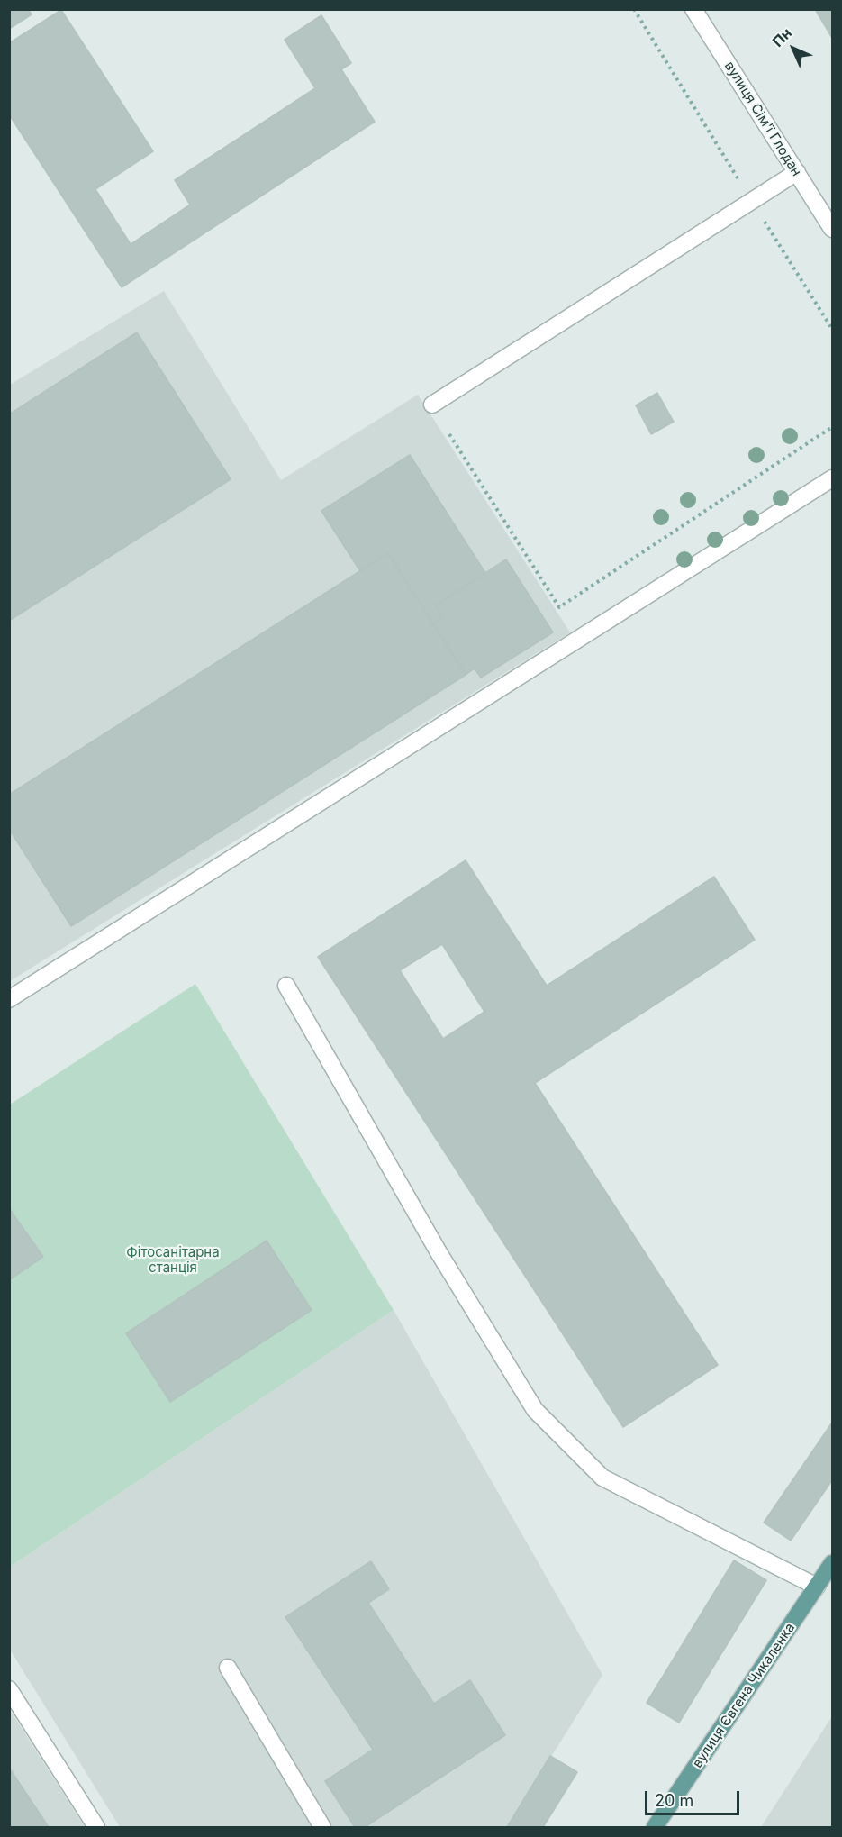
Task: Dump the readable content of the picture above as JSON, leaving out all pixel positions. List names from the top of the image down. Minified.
{"streets":{"main road":["вулиця Євгена Чикаленка"],"street":["вулиця Сім'ї Глодан"]},"parks":["Фітосанітарна станція"],"scale_bar":"20 m","north":"top left"}
